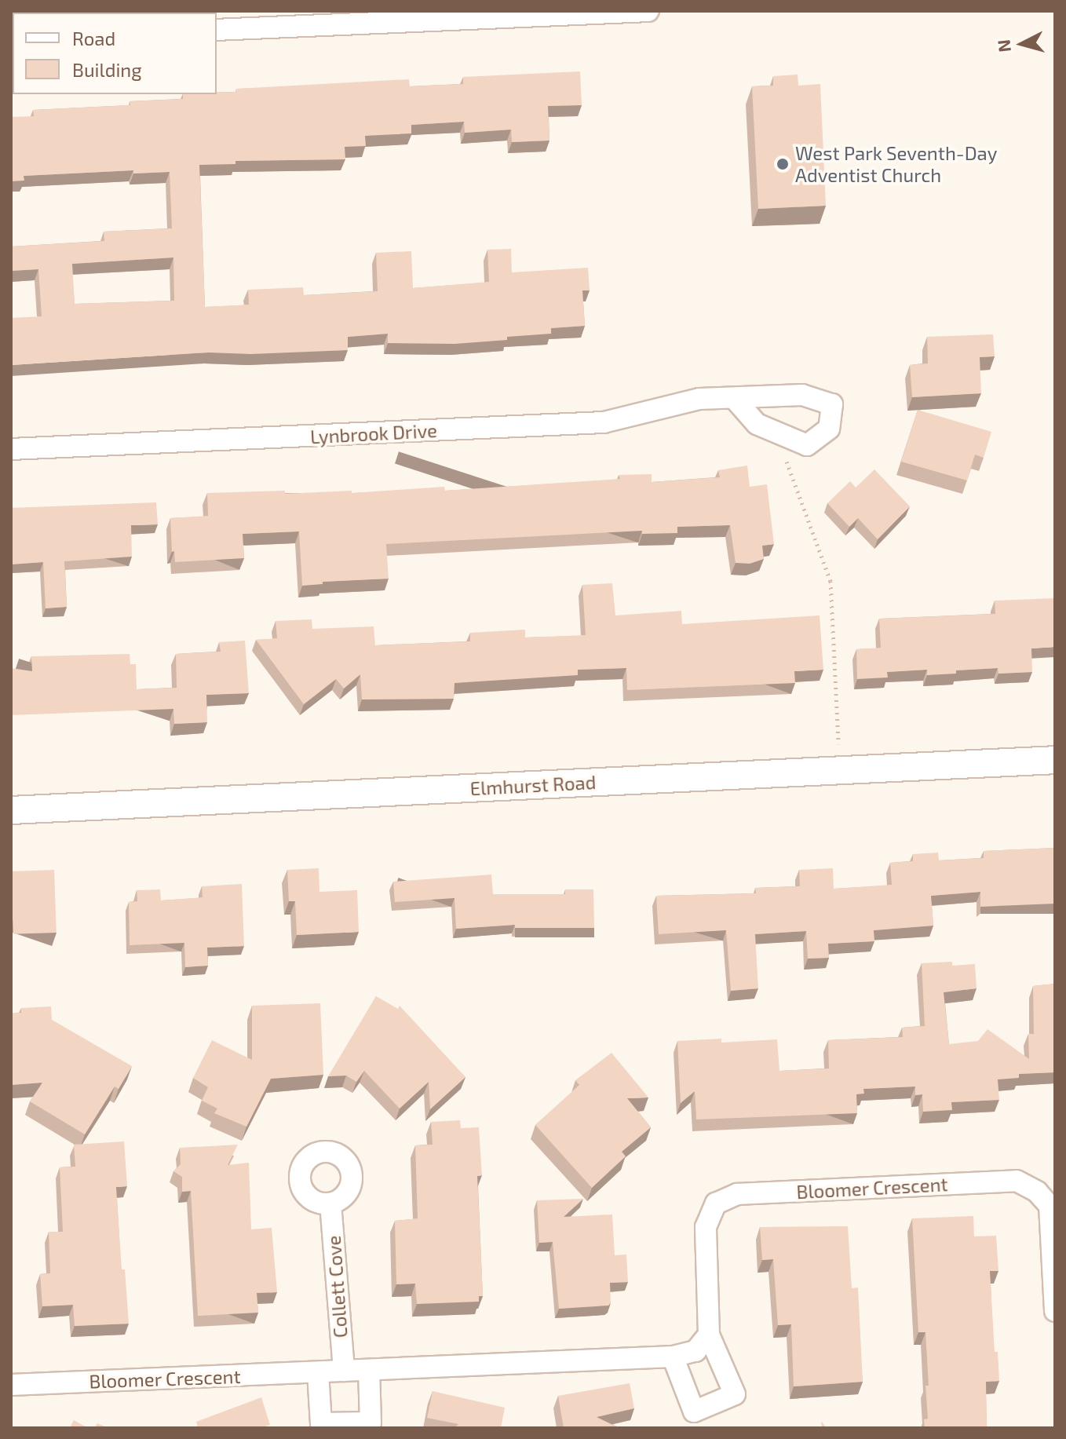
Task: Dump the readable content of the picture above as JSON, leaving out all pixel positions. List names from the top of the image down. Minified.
{"streets":{"street":["Lynbrook Drive","Elmhurst Road","Bloomer Crescent","Collett Cove"]},"crossings":[["Bloomer Crescent","Collett Cove"]],"places":["West Park Seventh-Day Adventist Church"],"legend":["Road","Building"],"north":"left"}
